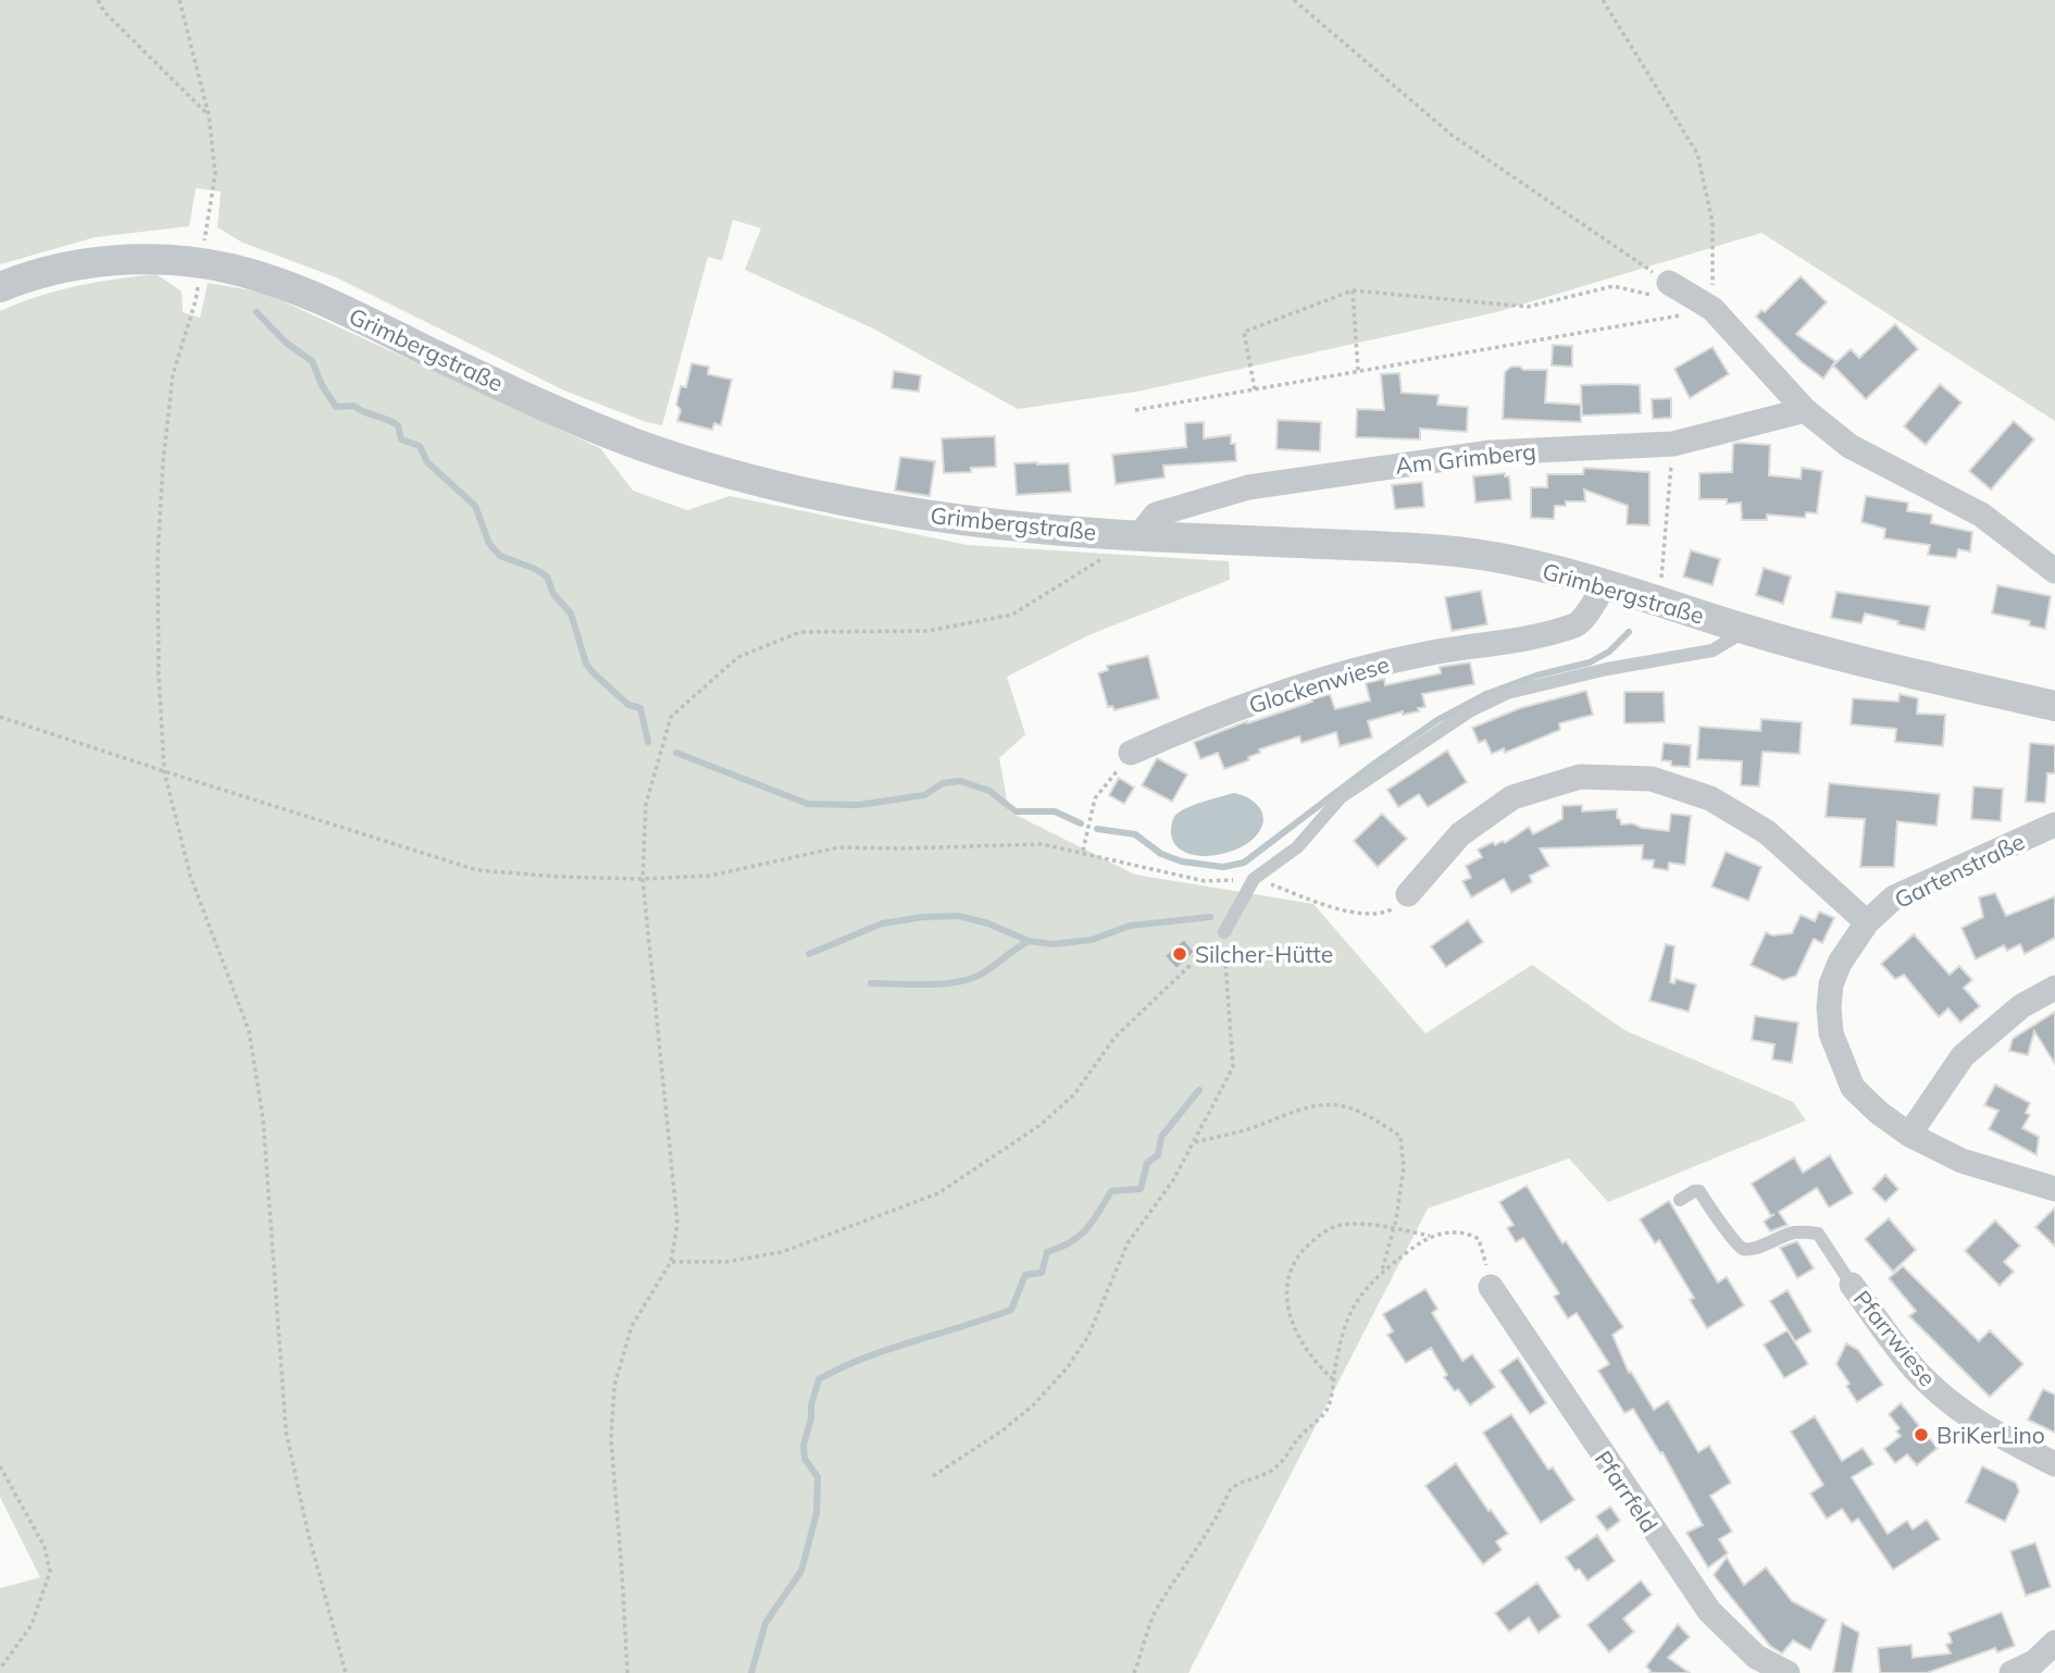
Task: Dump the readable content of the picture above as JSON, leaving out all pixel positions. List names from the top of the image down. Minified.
{"streets":{"street":["Grimbergstraße","Am Grimberg","Glockenwiese","Gartenstraße","Pfarrwiese","Pfarrfeld"]},"crossings":[["Grimbergstraße","Am Grimberg"],["Grimbergstraße","Glockenwiese"]],"places":["Silcher-Hütte","BriKerLino"]}
